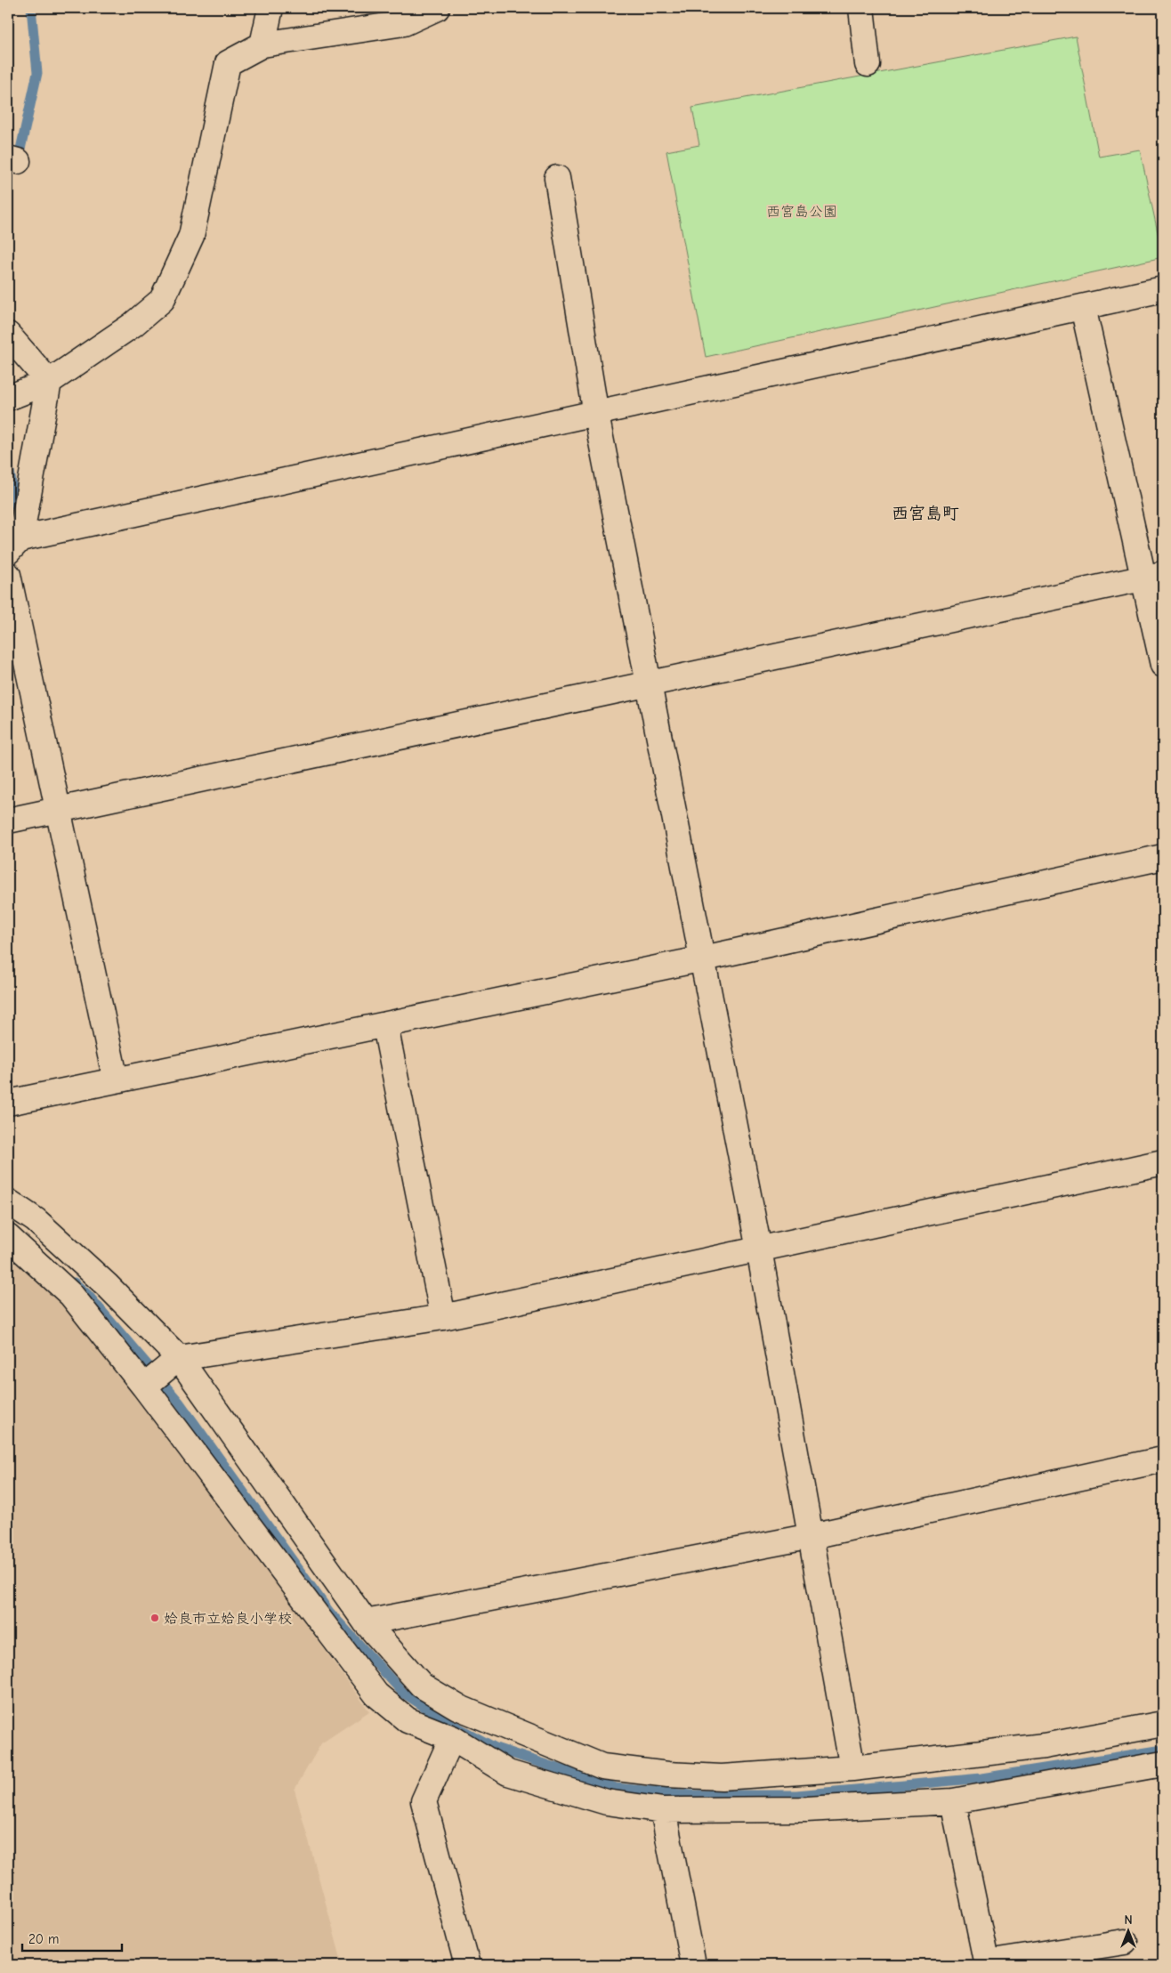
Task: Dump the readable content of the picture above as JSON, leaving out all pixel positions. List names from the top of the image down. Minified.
{"districts":["西宮島町"],"parks":["西宮島公園"],"places":["姶良市立姶良小学校"],"scale_bar":"20 m","north":"top"}
